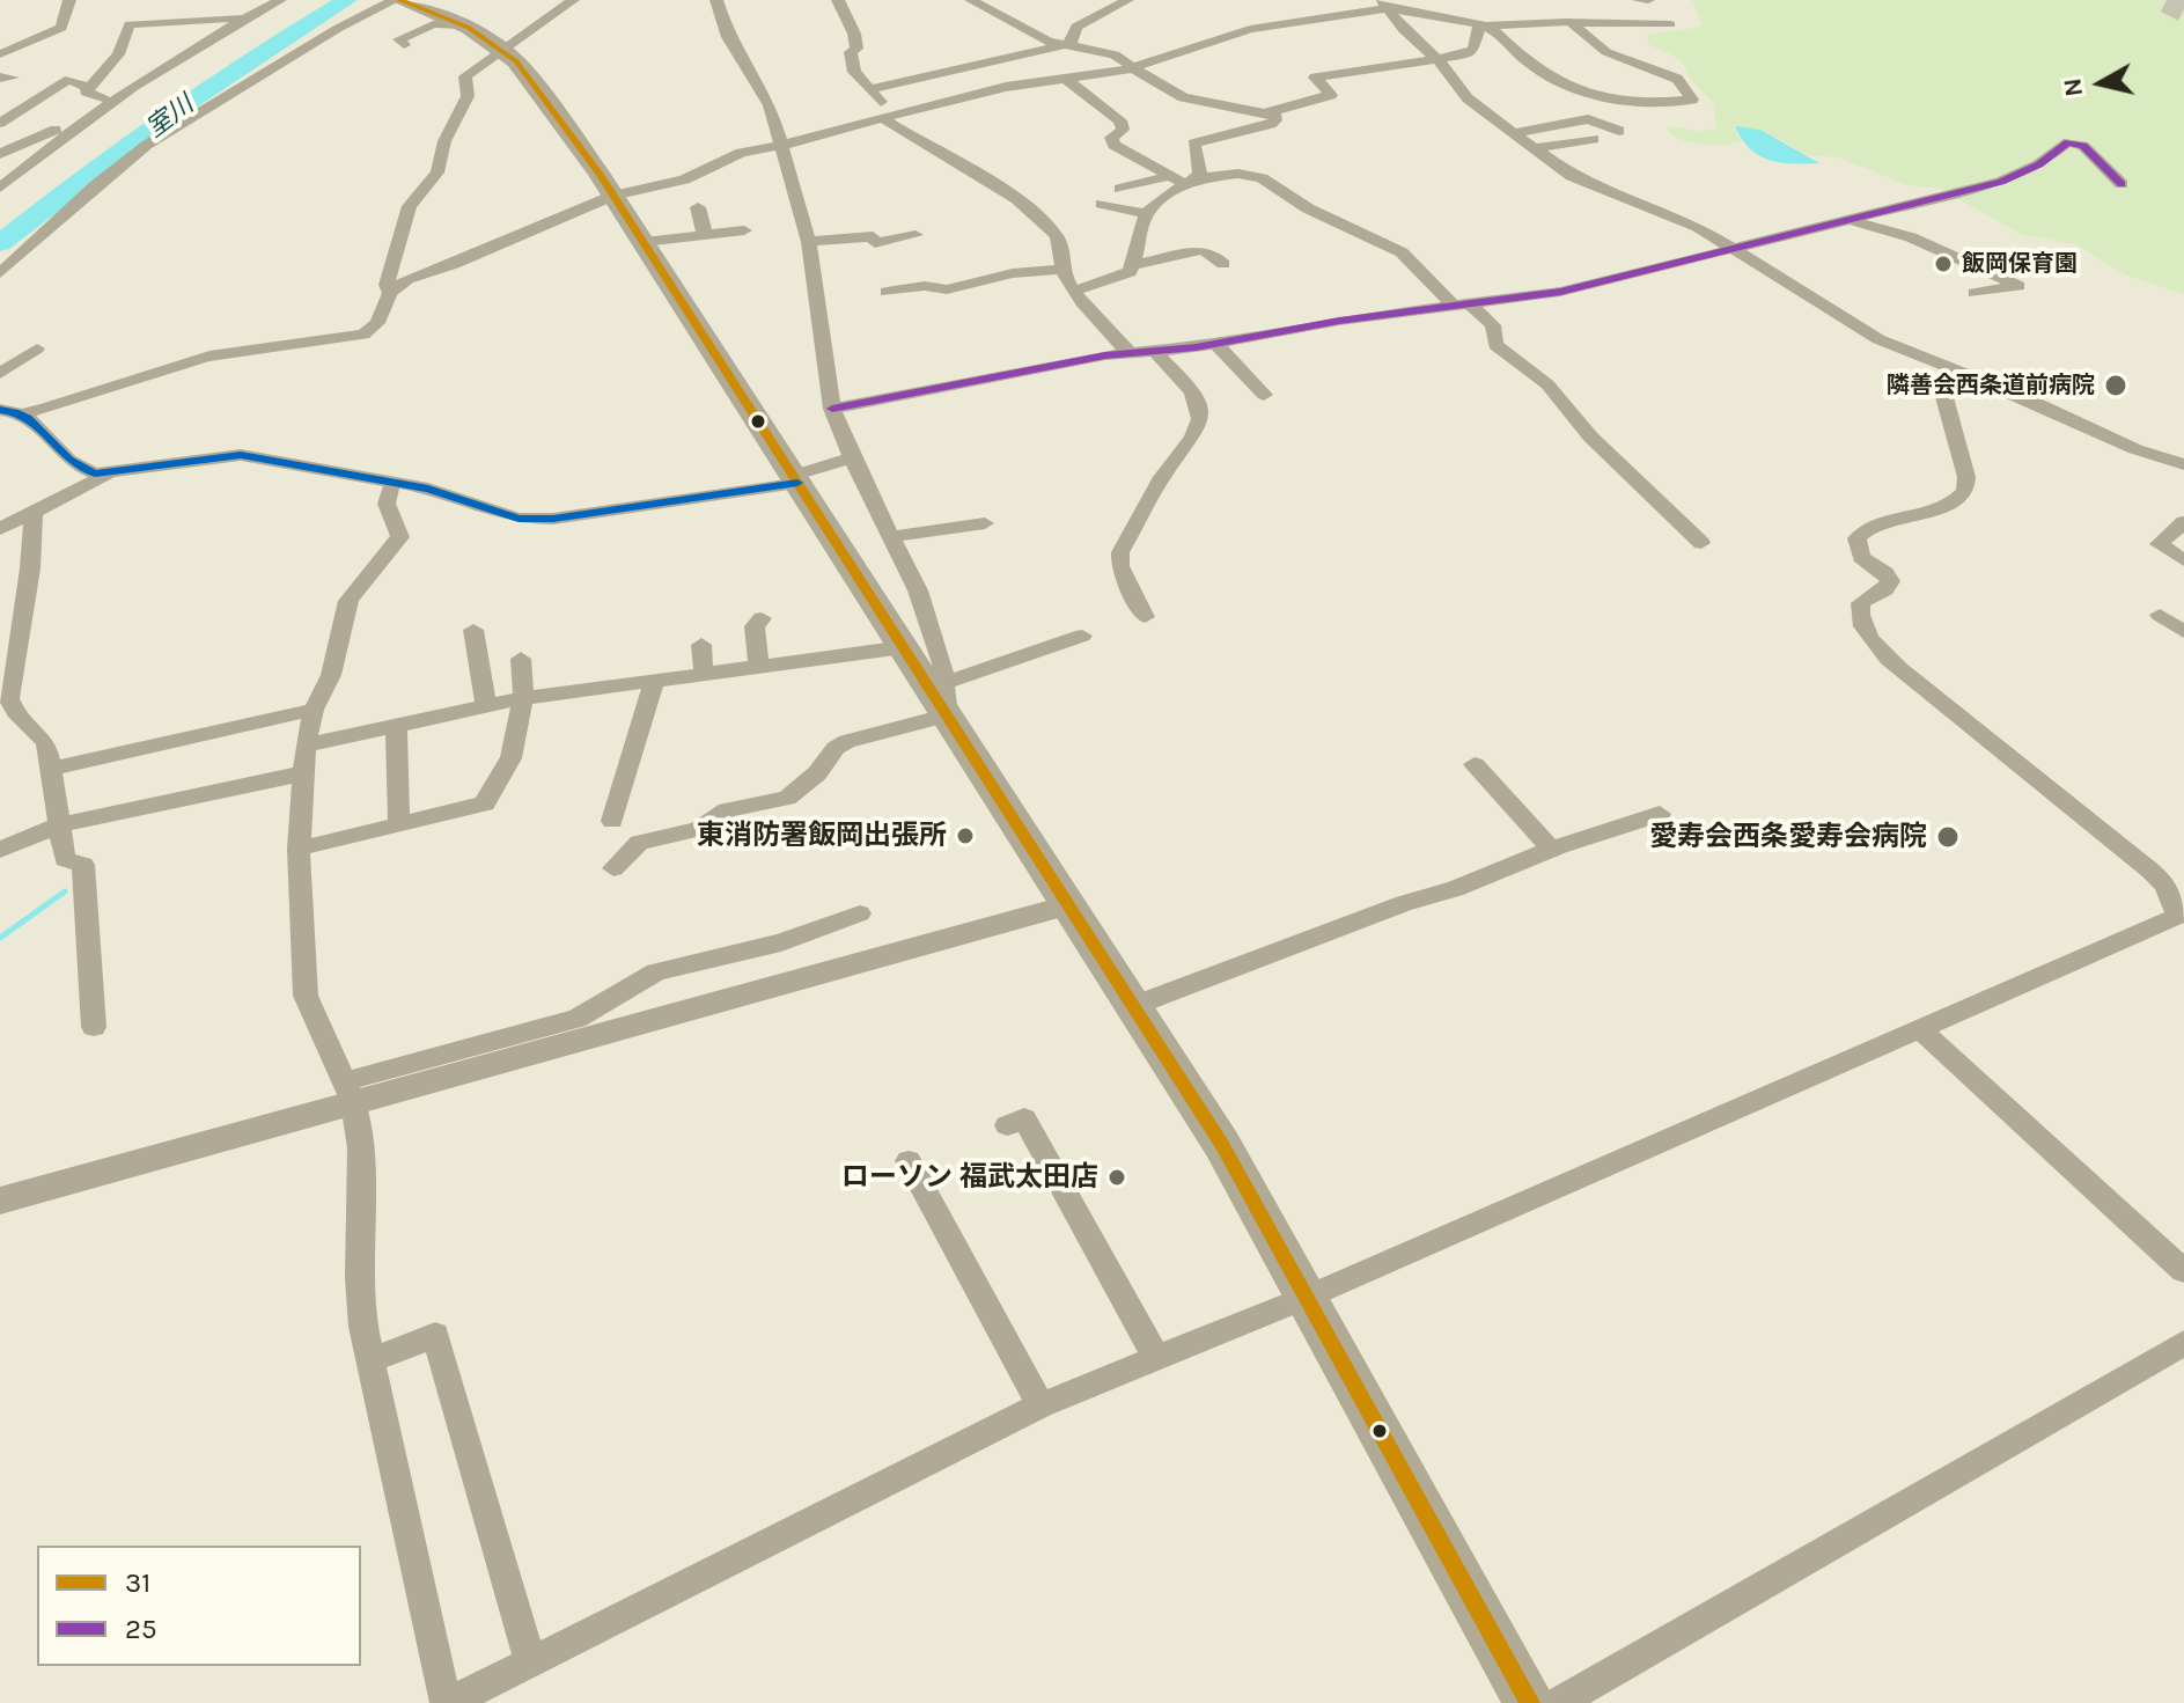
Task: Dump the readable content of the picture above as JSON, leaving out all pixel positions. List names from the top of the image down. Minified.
{"water":["室川"],"places":["飯岡保育園","隣善会西条道前病院","東消防署飯岡出張所","愛寿会西条愛寿会病院","ローソン 福武太田店"],"lines":["transit line 31","transit line 25"],"legend":["31","25"],"north":"left"}
